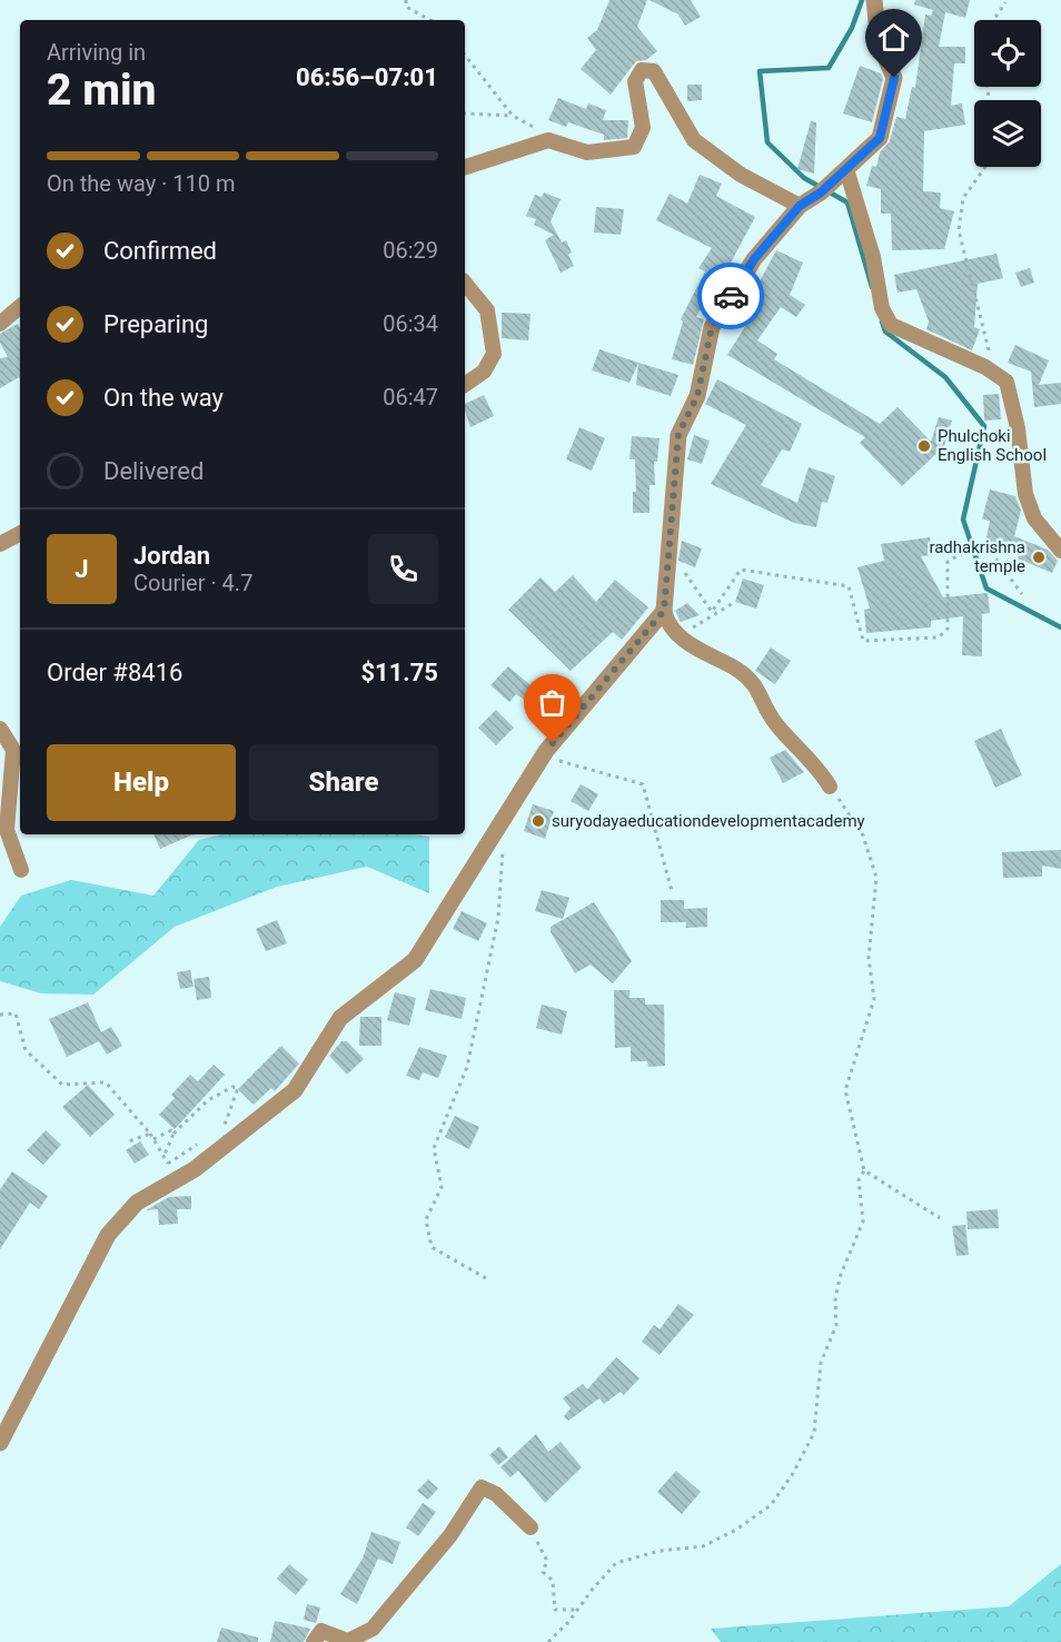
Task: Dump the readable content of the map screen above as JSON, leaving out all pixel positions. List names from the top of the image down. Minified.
{"places":["Phulchoki English School","radhakrishna temple","suryodayaeducationdevelopmentacademy"],"page":{"heading":["2 min","Arriving in","06:56–07:01"],"panel":["Jordan","Courier · 4.7","Order #8416","$11.75"],"bar":"On the way · 110 m","list":[["Confirmed","06:29"],["Preparing","06:34"],["On the way","06:47"],"Delivered"],"round":"J","buttons":["Help","Share"]}}
